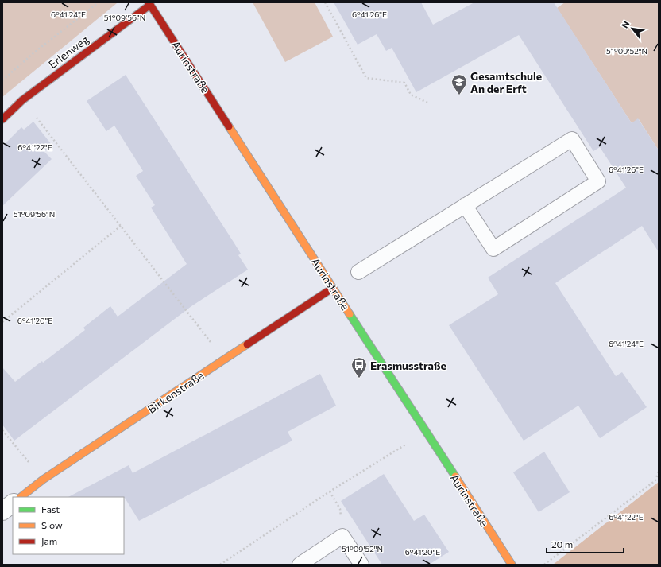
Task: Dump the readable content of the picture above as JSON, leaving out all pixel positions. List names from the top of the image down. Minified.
{"streets":{"main road":["Erlenweg","Aurinstraße","Birkenstraße"]},"crossings":[["Erlenweg","Aurinstraße"],["Aurinstraße","Birkenstraße"]],"places":{"school or university":["Gesamtschule An der Erft"],"bus stop":["Erasmusstraße"]},"legend":["Fast","Slow","Jam"],"scale_bar":"20 m","north":"top left","coordinates":["6°41'24\"E","6°41'26\"E","51°09'56\"N","51°09'52\"N","6°41'22\"E","6°41'20\"E"]}
